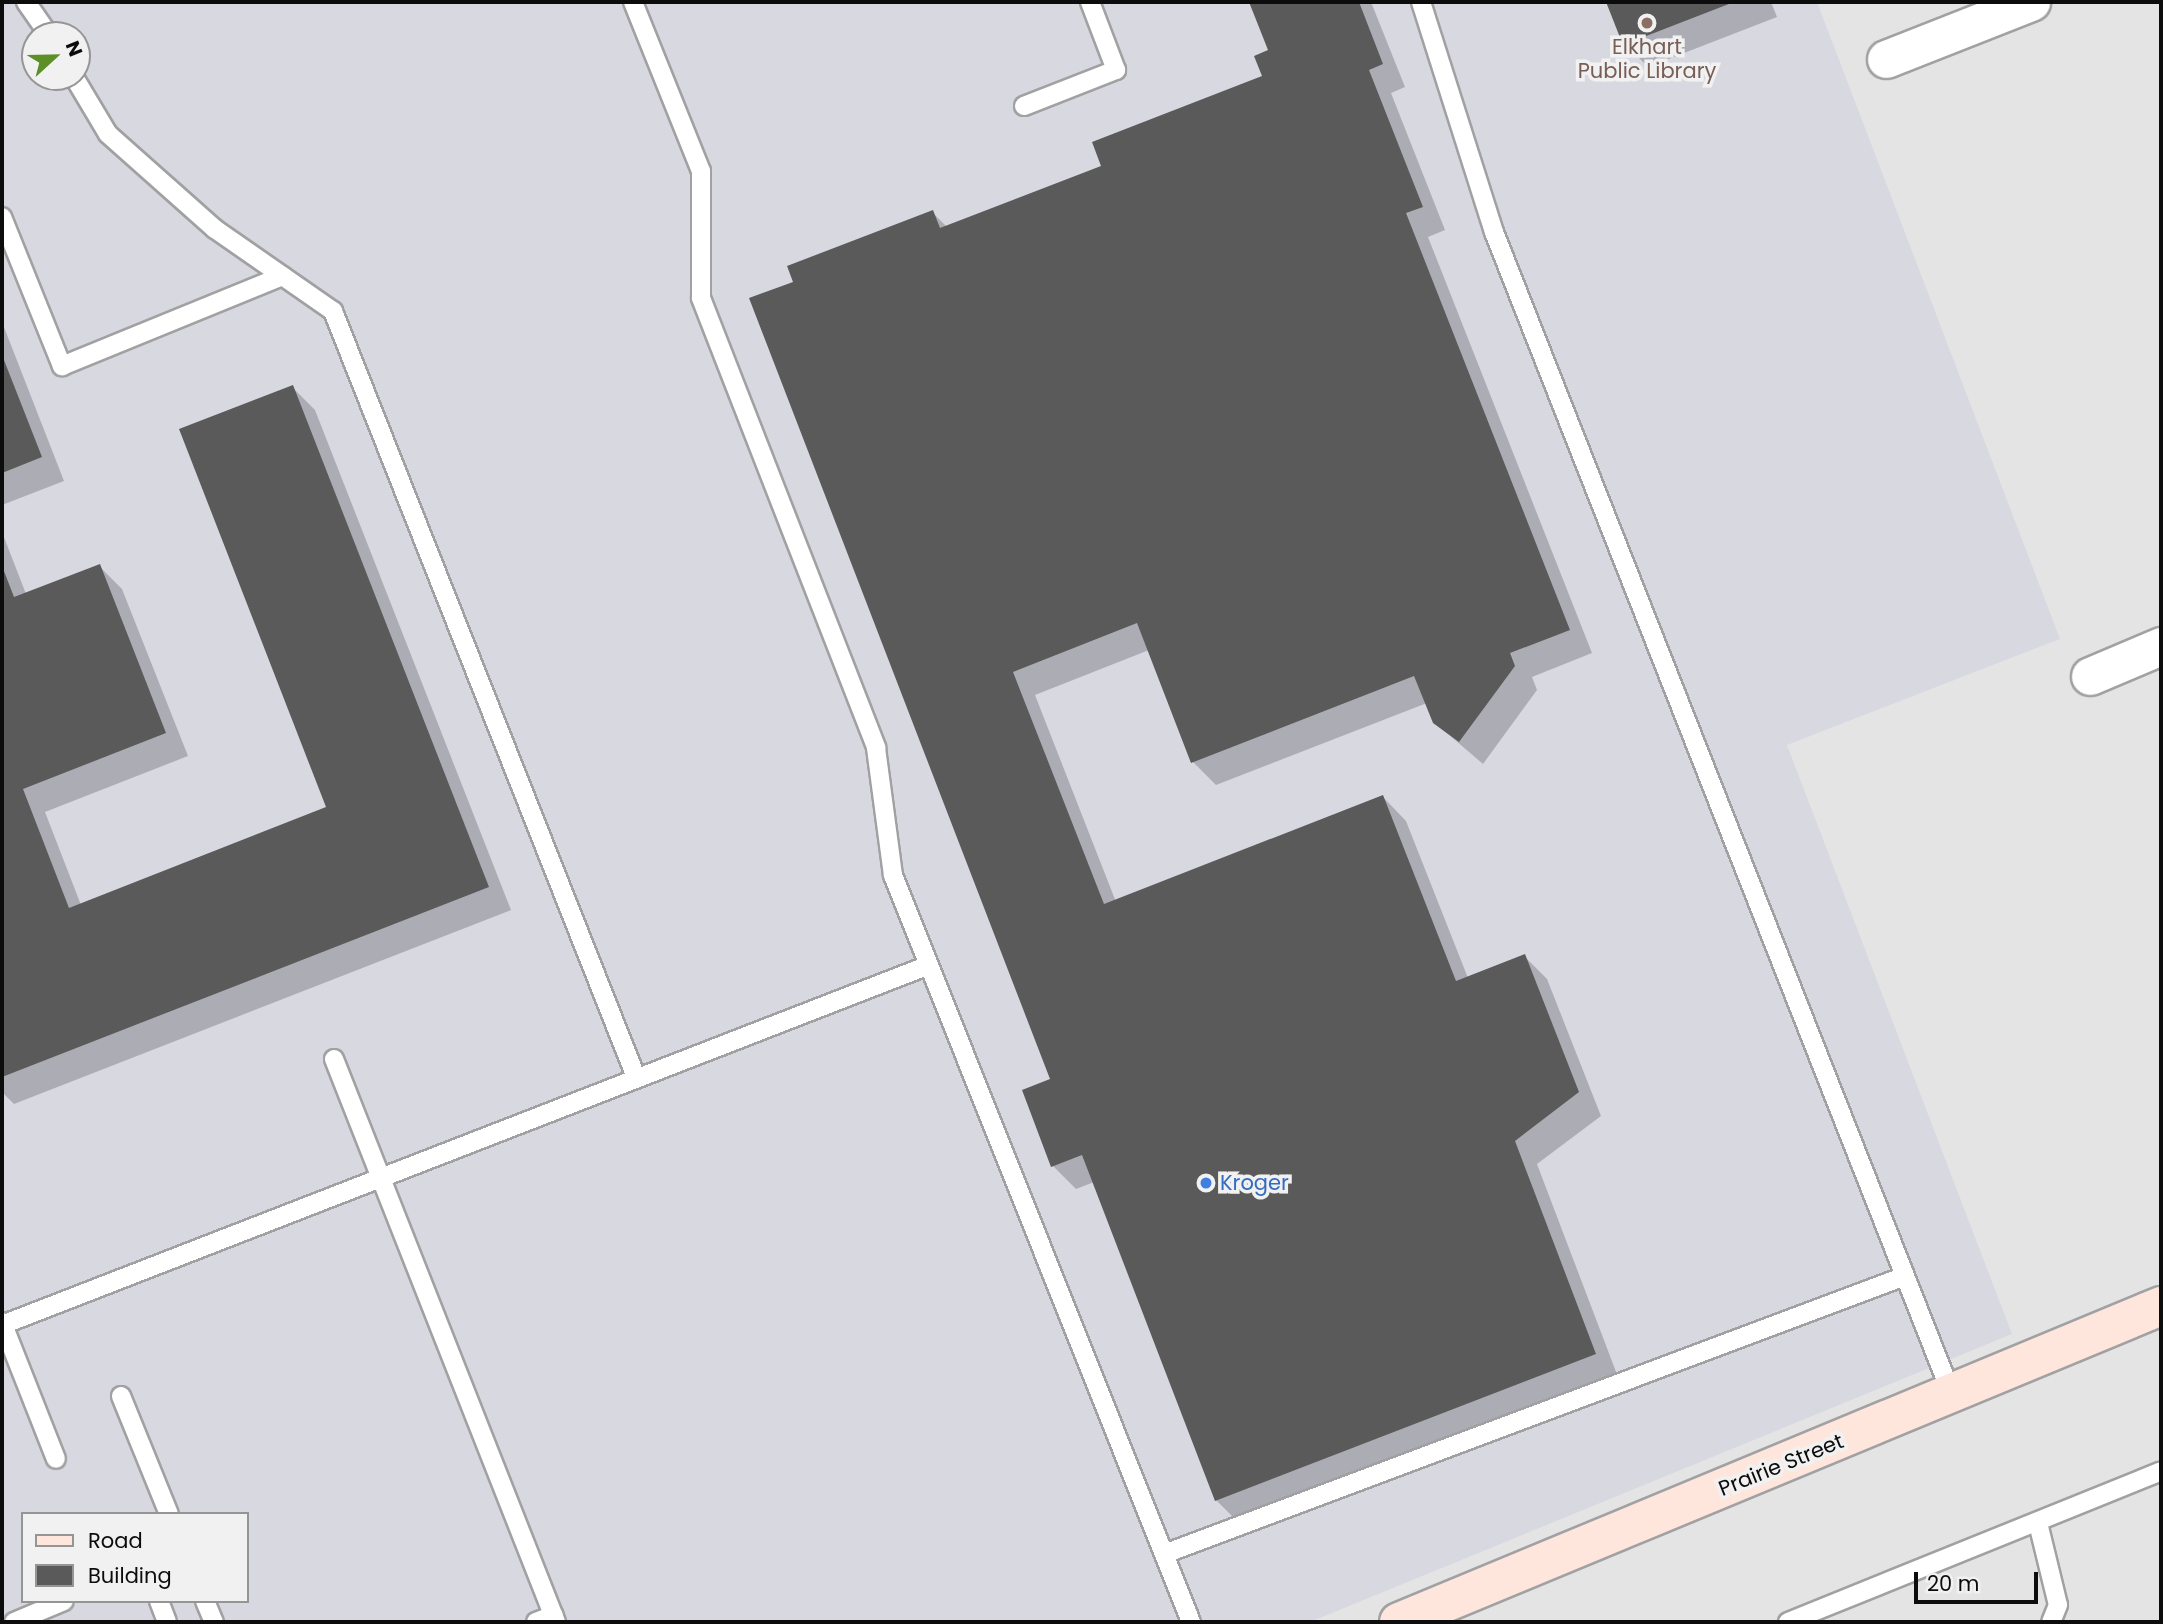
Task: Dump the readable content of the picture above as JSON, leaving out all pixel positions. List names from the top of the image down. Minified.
{"streets":{"main road":["Prairie Street"]},"places":["Elkhart Public Library","Kroger"],"legend":["Road","Building"],"scale_bar":"20 m","north":"right"}
